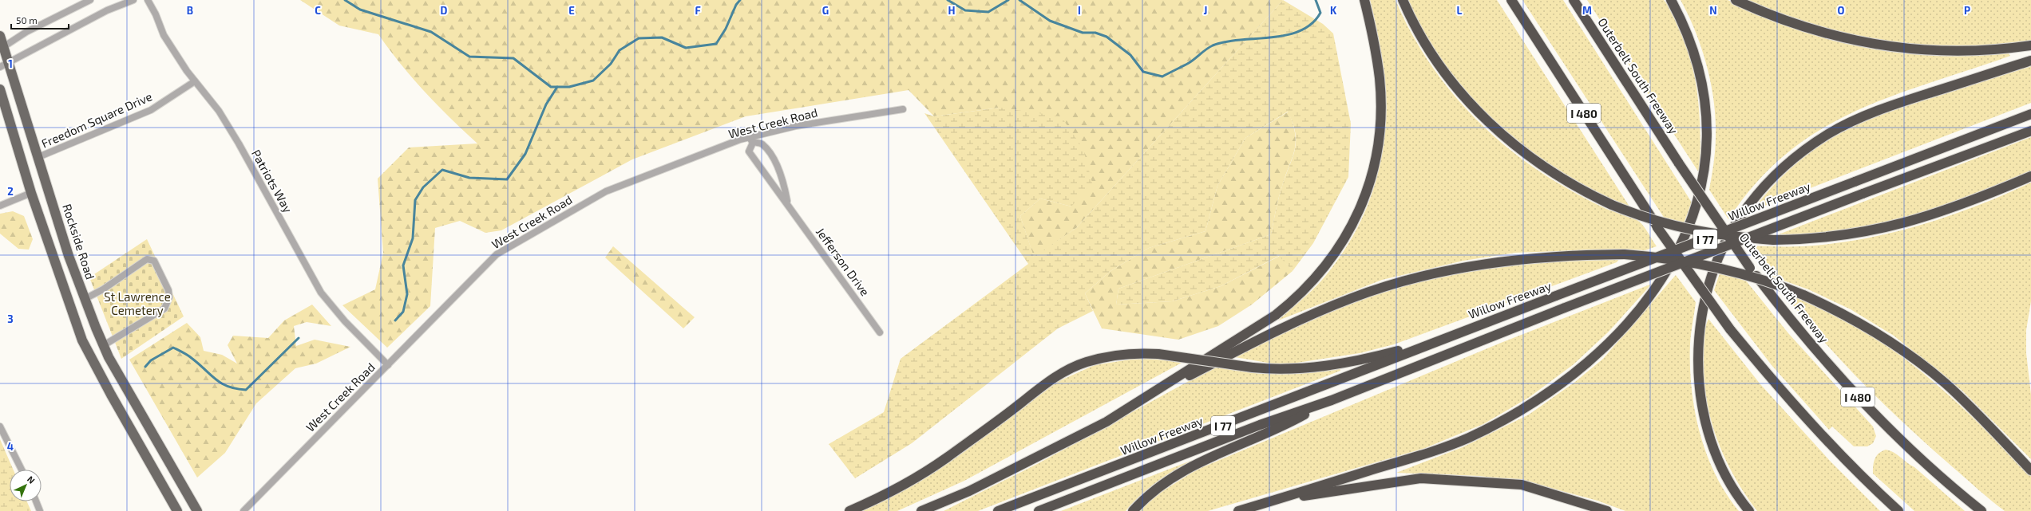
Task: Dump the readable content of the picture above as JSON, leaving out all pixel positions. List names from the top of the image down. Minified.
{"streets":{"highway":["Outerbelt South Freeway","I 480","Willow Freeway","I 77"],"main road":["Rockside Road"],"street":["Freedom Square Drive","West Creek Road","Patriots Way","Jefferson Drive"]},"crossings":[["Freedom Square Drive","Patriots Way"],["Freedom Square Drive","Rockside Road"],["West Creek Road","Patriots Way"],["West Creek Road","Jefferson Drive"]],"parks":["St Lawrence Cemetery"],"scale_bar":"50 m","north":"top right","grid":{"columns":["B","C","D","E","F","G","H","I","J","K","L","M","N","O","P"],"rows":["1","2","3","4"]}}
